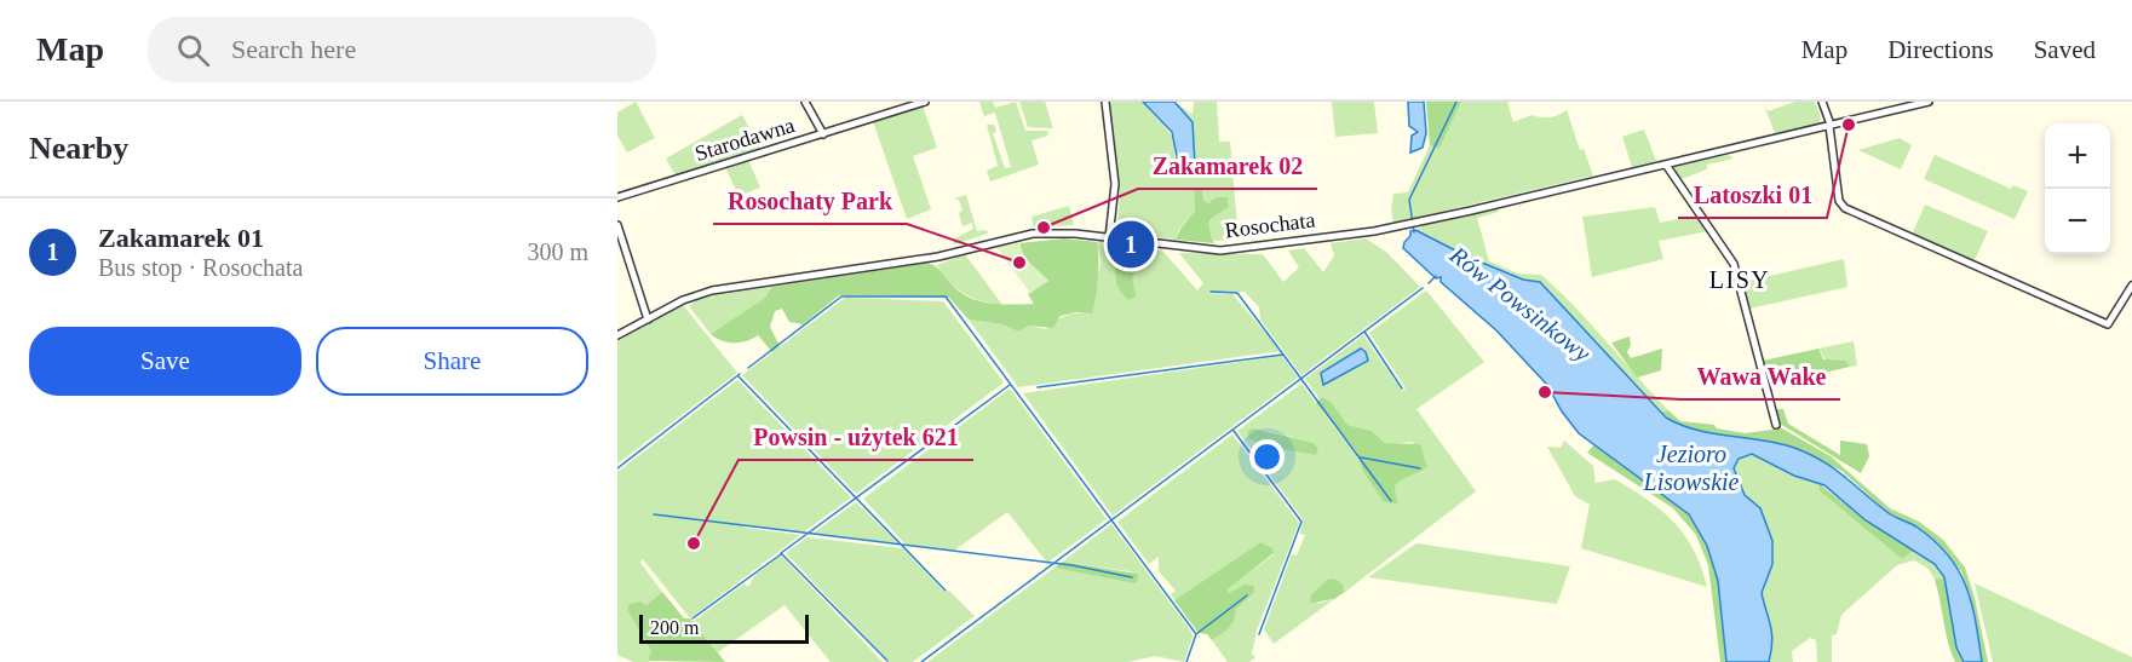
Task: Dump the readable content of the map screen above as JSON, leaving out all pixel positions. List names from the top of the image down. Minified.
{"streets":{"street":["Starodawna","Rosochata"]},"districts":["LISY"],"water":["Rów Powsinkowy","Jezioro Lisowskie"],"places":["Latoszki 01","Zakamarek 02","Rosochaty Park","Wawa Wake","Powsin - użytek 621"],"scale_bar":"200 m","page":{"header":"Map","search":"Search here","nav":["Map","Directions","Saved"],"heading":"Nearby","map_buttons":["+","−"],"list":[{"mark":"1","name":"Zakamarek 01","note":"Bus stop · Rosochata","value":"300 m"}],"pins":"1","buttons":["Save","Share"],"scale":"200 m"}}
